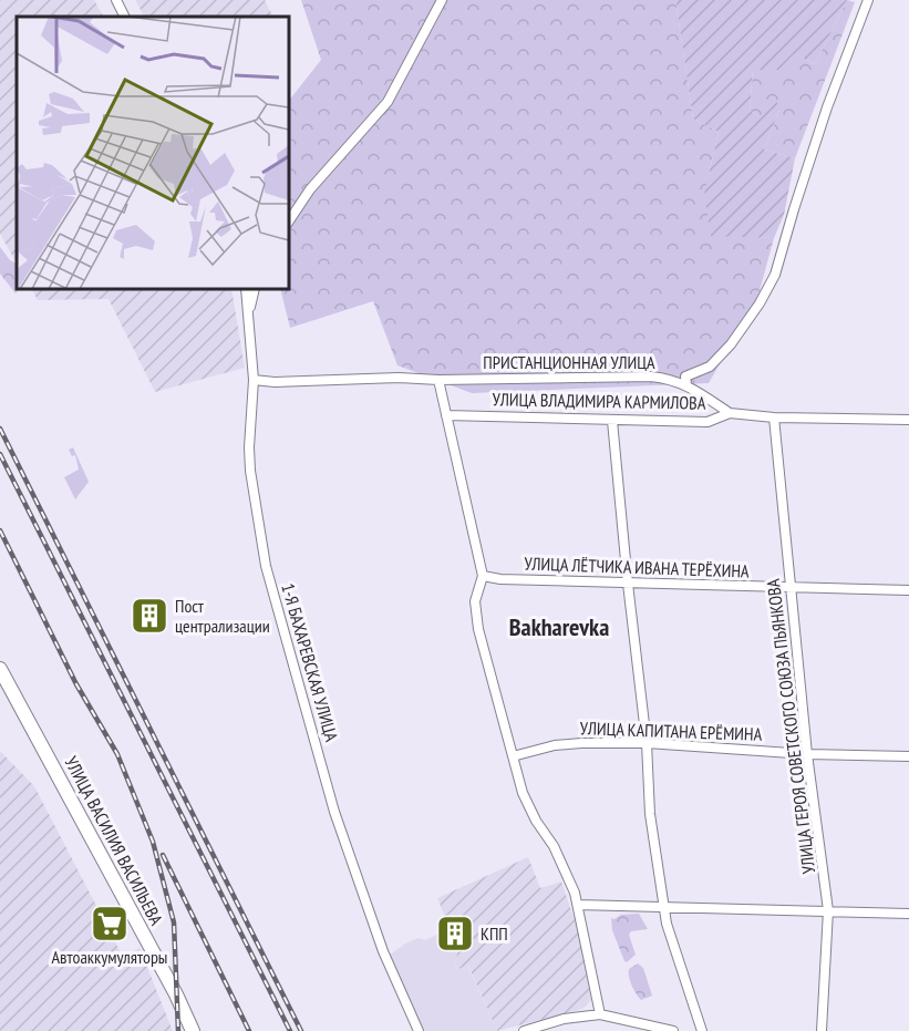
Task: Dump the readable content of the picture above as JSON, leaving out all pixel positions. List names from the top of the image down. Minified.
{"streets":{"main road":["УЛИЦА ВАСИЛИЯ ВАСИЛЬЕВА"],"street":["ПРИСТАНЦИОННАЯ УЛИЦА","УЛИЦА ВЛАДИМИРА КАРМИЛОВА","УЛИЦА ЛЁТЧИКА ИВАНА ТЕРЁХИНА","1-Я БАХАРЕВСКАЯ УЛИЦА","УЛИЦА ГЕРОЯ СОВЕТСКОГО СОЮЗА ПЬЯНКОВА","УЛИЦА КАПИТАНА ЕРЁМИНА"]},"crossings":[["ПРИСТАНЦИОННАЯ УЛИЦА","1-Я БАХАРЕВСКАЯ УЛИЦА"],["УЛИЦА ВЛАДИМИРА КАРМИЛОВА","УЛИЦА ГЕРОЯ СОВЕТСКОГО СОЮЗА ПЬЯНКОВА"],["УЛИЦА ЛЁТЧИКА ИВАНА ТЕРЁХИНА","УЛИЦА ГЕРОЯ СОВЕТСКОГО СОЮЗА ПЬЯНКОВА"],["УЛИЦА ГЕРОЯ СОВЕТСКОГО СОЮЗА ПЬЯНКОВА","УЛИЦА КАПИТАНА ЕРЁМИНА"]],"districts":["Bakharevka"],"places":{"building":["Пост централизации","КПП"],"supermarket":["Автоаккумуляторы"]}}
